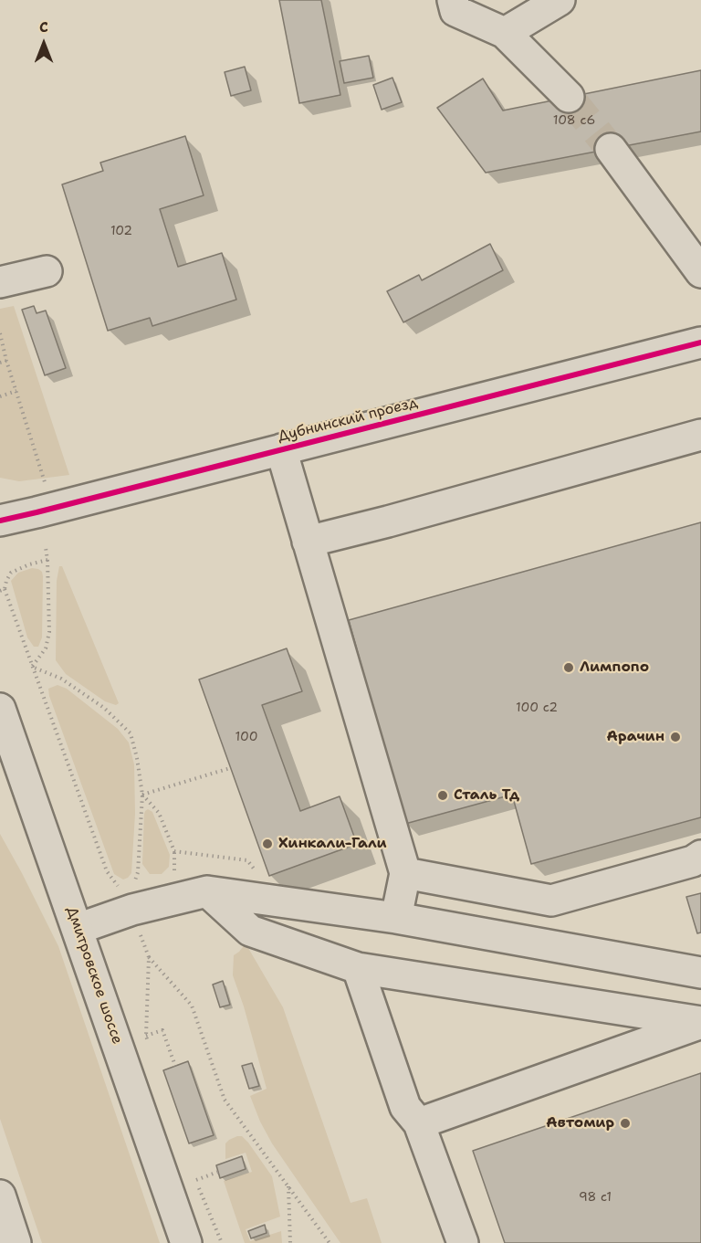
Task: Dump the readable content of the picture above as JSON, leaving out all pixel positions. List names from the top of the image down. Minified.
{"streets":{"street":["Дубнинский проезд","Дмитровское шоссе"]},"places":["Лимпопо","Арачин","Сталь Тд","Хинкали-Гали","Автомир"],"house_numbers":["108 с6","102","100 с2","100","98 с1"],"north":"top"}
